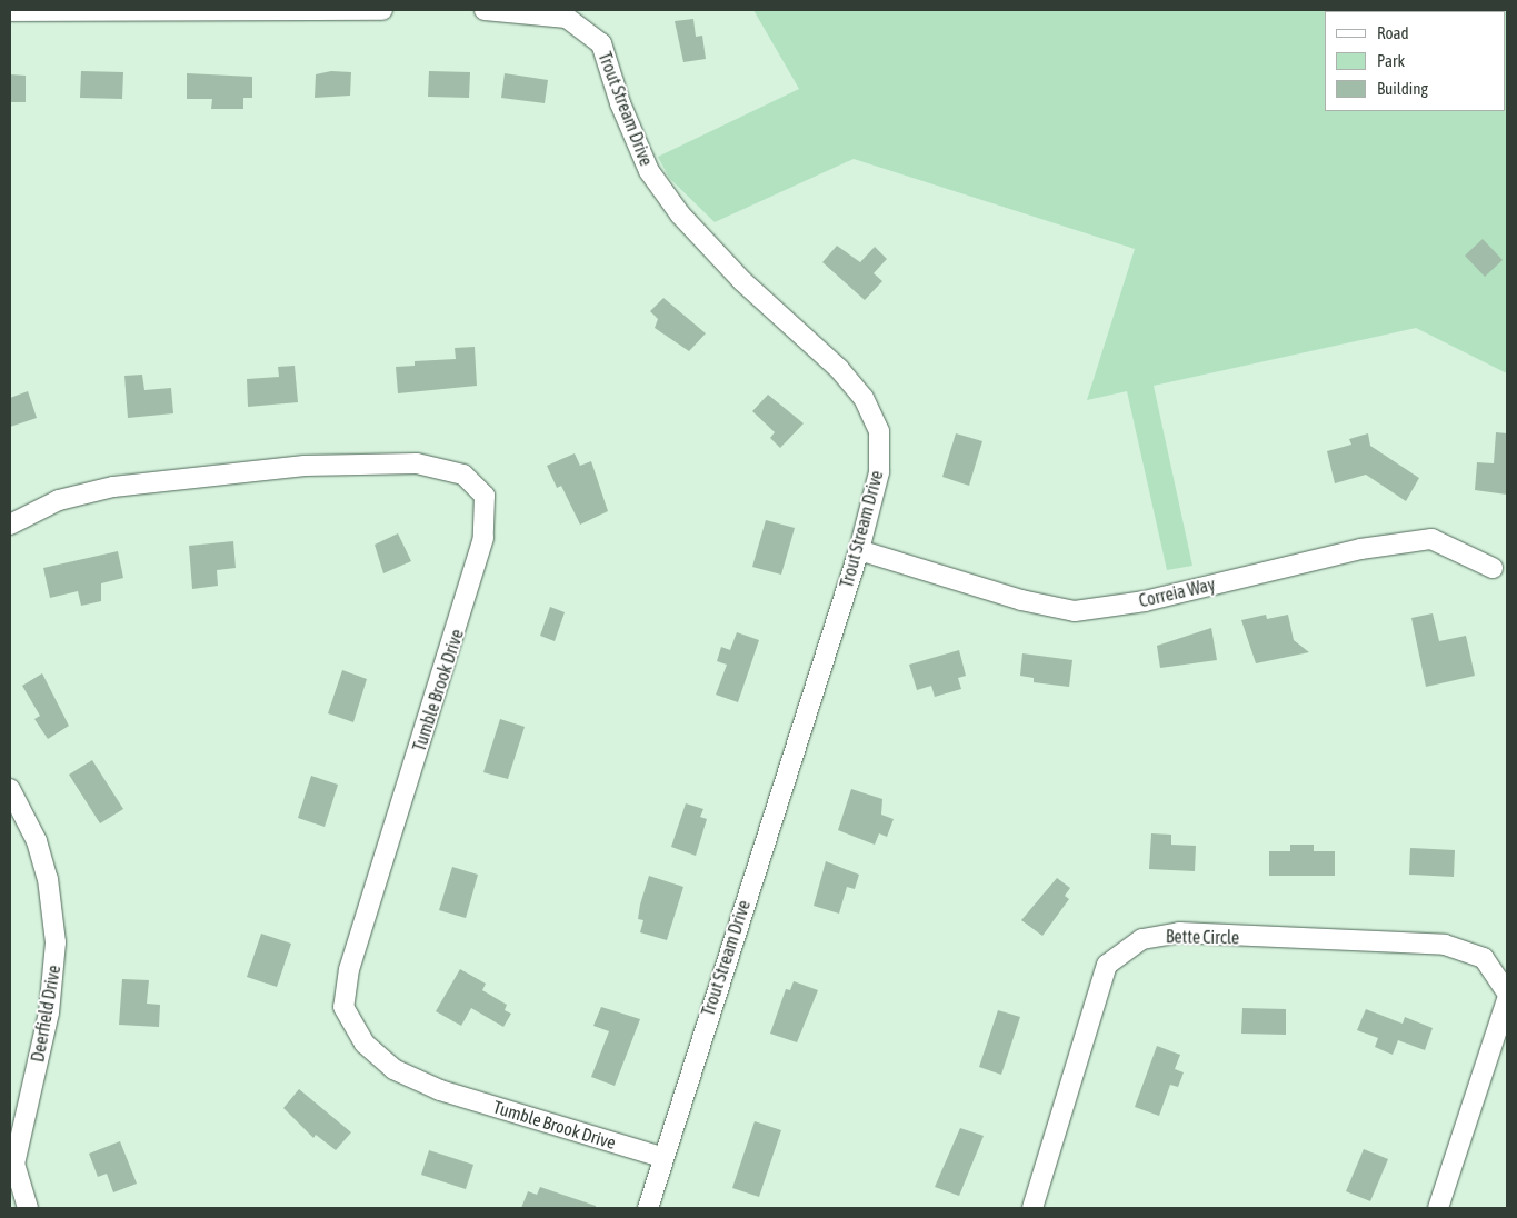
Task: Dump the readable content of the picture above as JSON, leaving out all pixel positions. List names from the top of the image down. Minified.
{"streets":{"street":["Trout Stream Drive","Correia Way","Tumble Brook Drive","Bette Circle","Deerfield Drive"]},"crossings":[["Trout Stream Drive","Correia Way"],["Trout Stream Drive","Tumble Brook Drive"]],"legend":["Road","Park","Building"]}
